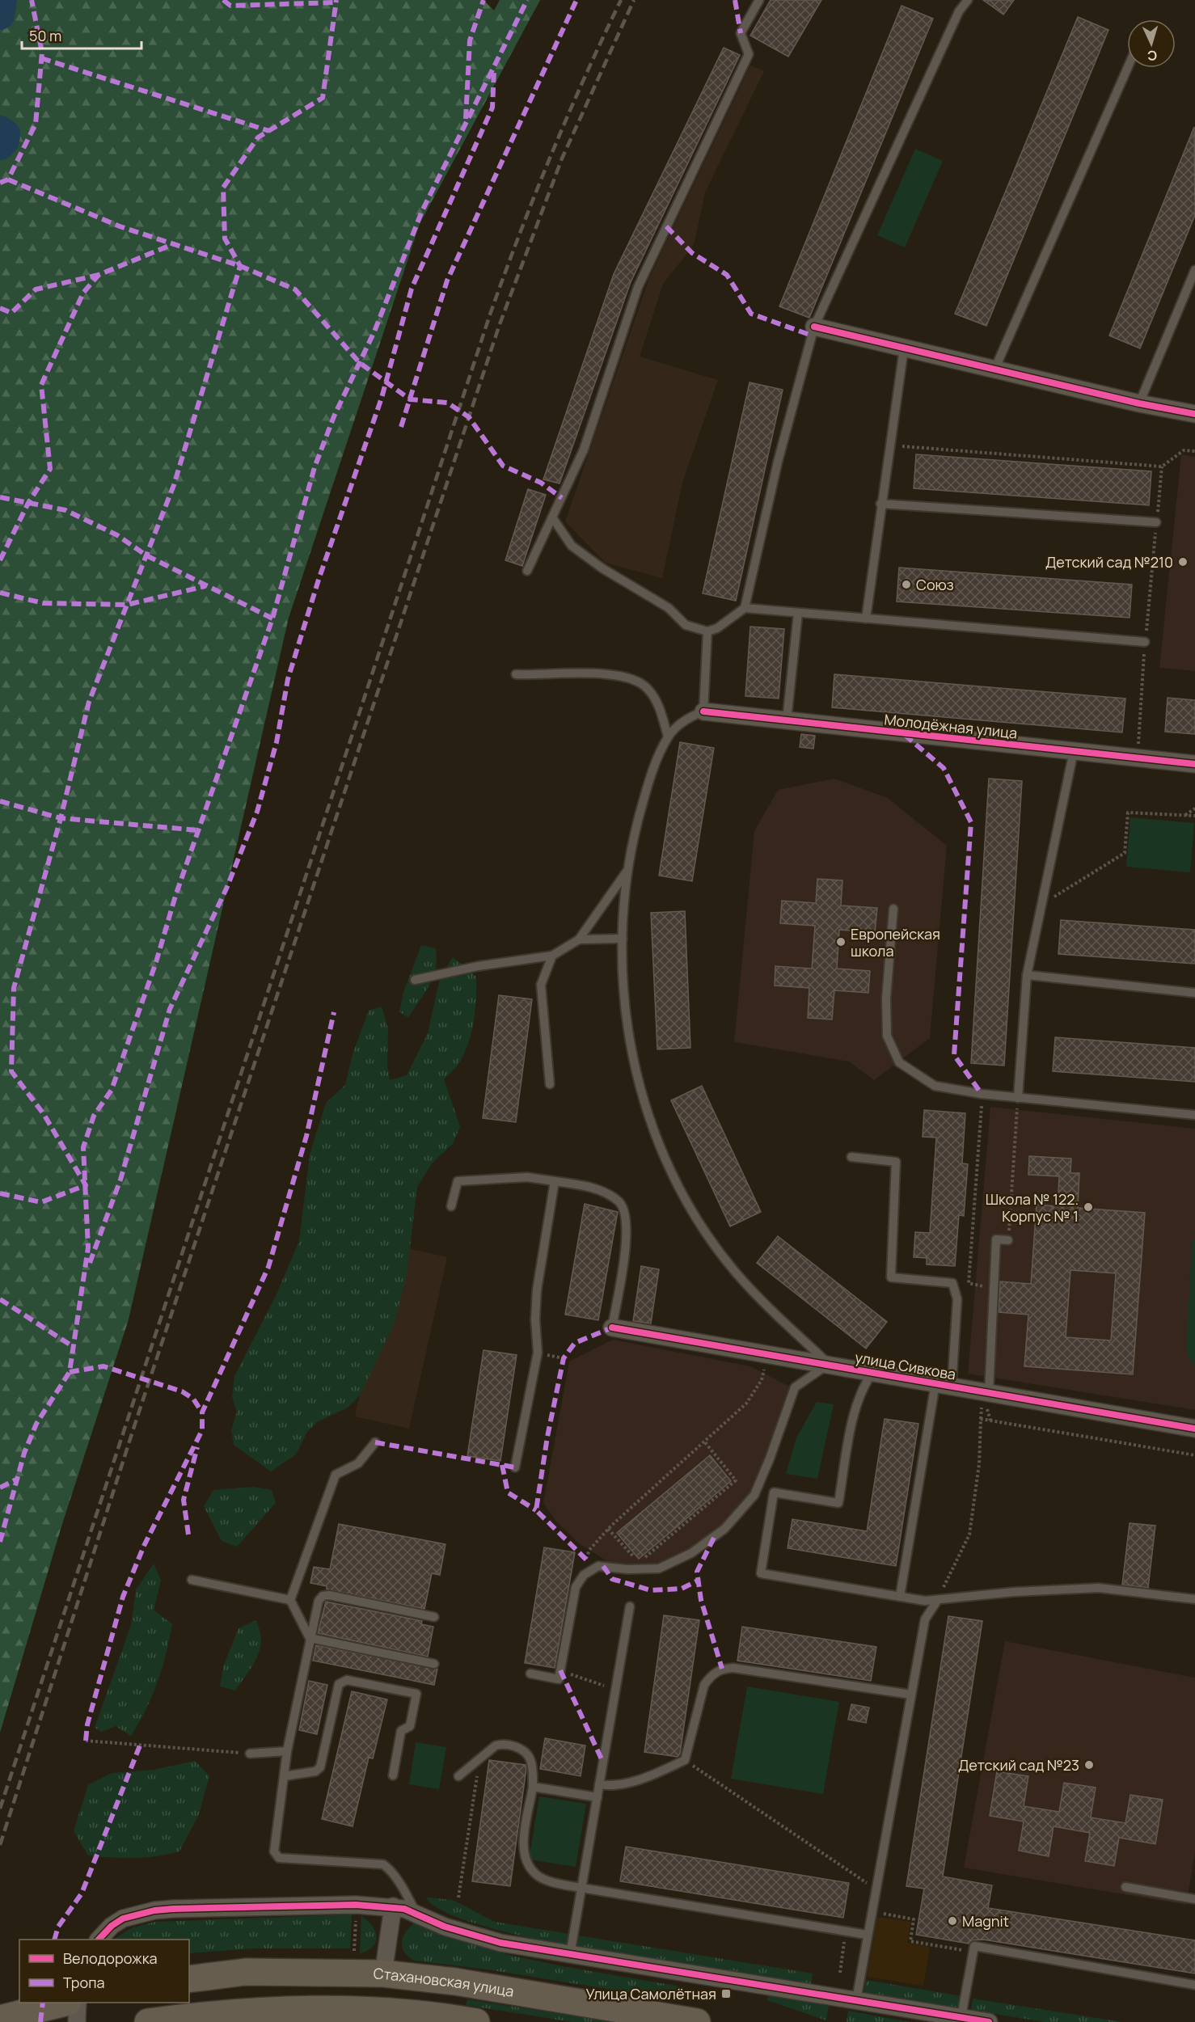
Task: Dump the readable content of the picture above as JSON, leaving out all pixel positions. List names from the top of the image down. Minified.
{"streets":{"main road":["Стахановская улица"],"street":["Молодёжная улица","улица Сивкова"]},"places":{"other":["Детский сад №210","Союз","Европейская школа","Школа № 122. Корпус № 1","Детский сад №23","Magnit"],"transit":["Улица Самолётная"]},"legend":["Велодорожка","Тропа"],"scale_bar":"50 m","north":"bottom"}
